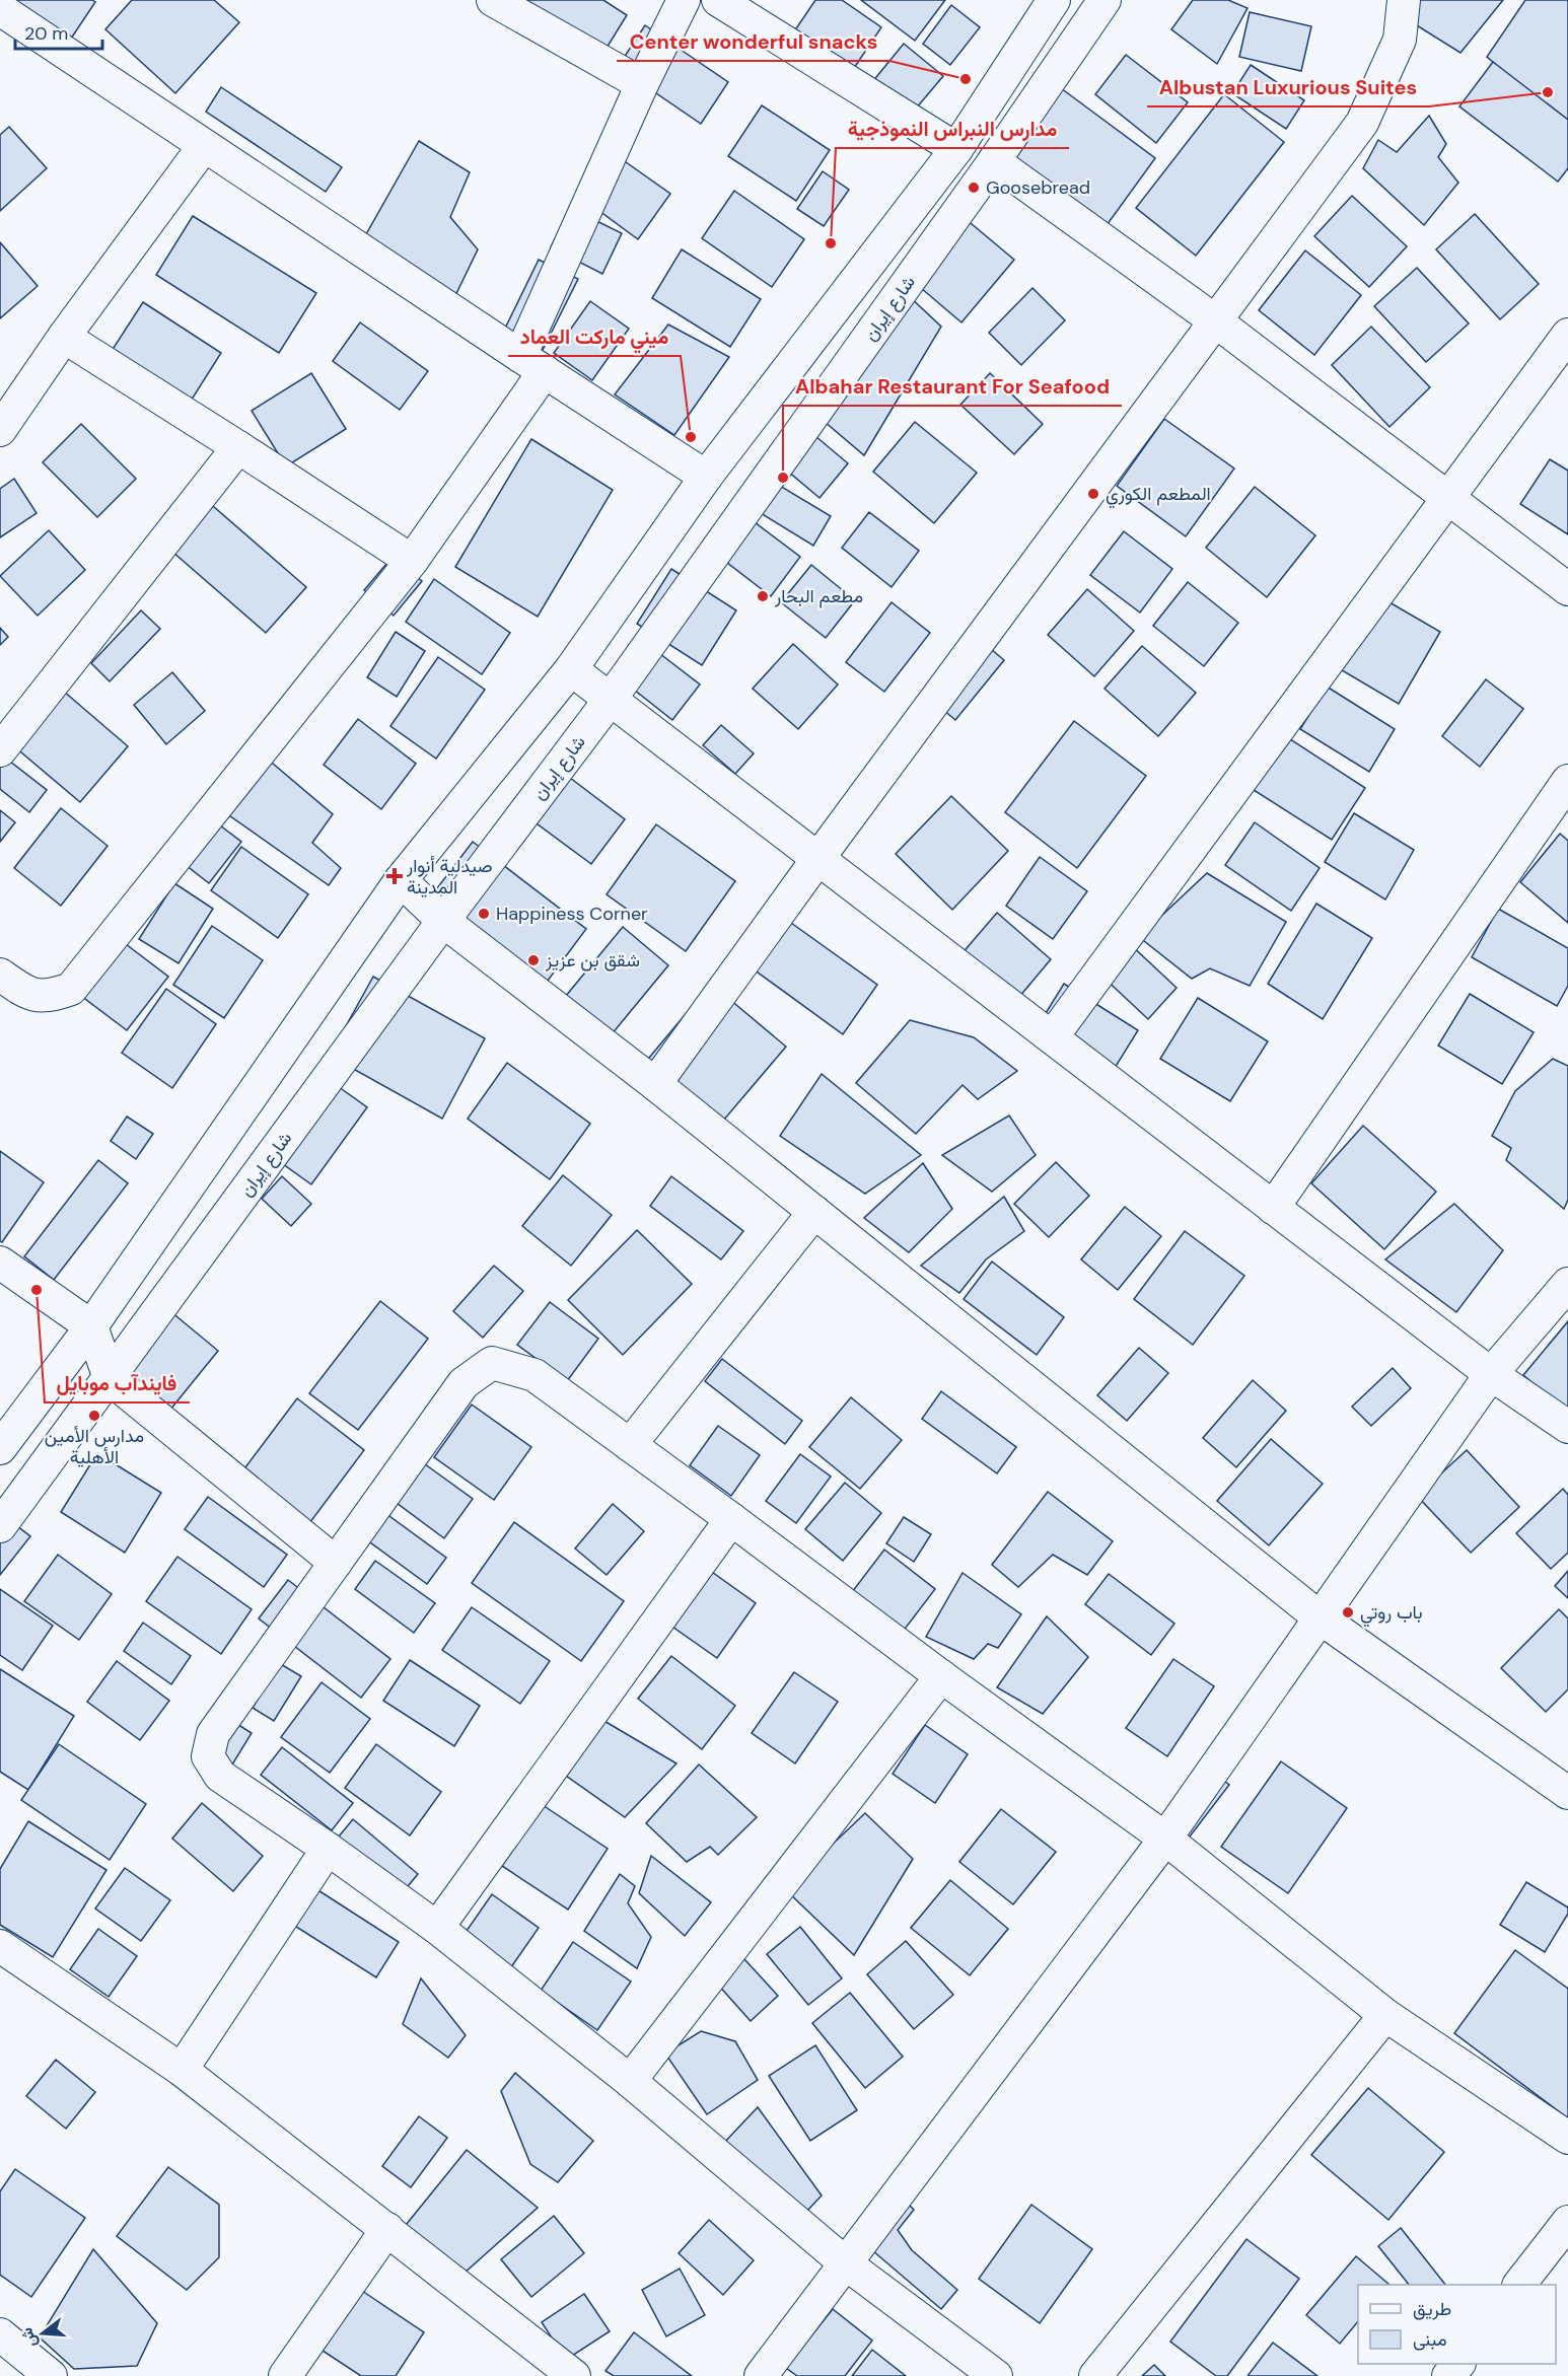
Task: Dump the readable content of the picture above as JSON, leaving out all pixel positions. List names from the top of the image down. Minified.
{"streets":{"street":["شارع إيران"]},"places":{"other":["Center wonderful snacks","Albustan Luxurious Suites","Goosebread","مدارس النبراس النموذجية","ميني ماركت العماد","Albahar Restaurant For Seafood","المطعم الكوري","مطعم البحار","Happiness Corner","شقق بن عزيز","فايندآب موبايل","مدارس الأمين الأهلية","باب روتي"],"health":["صيدلية أنوار المدينة"]},"legend":["طريق","مبنى"],"scale_bar":"20 m","north":"left"}
